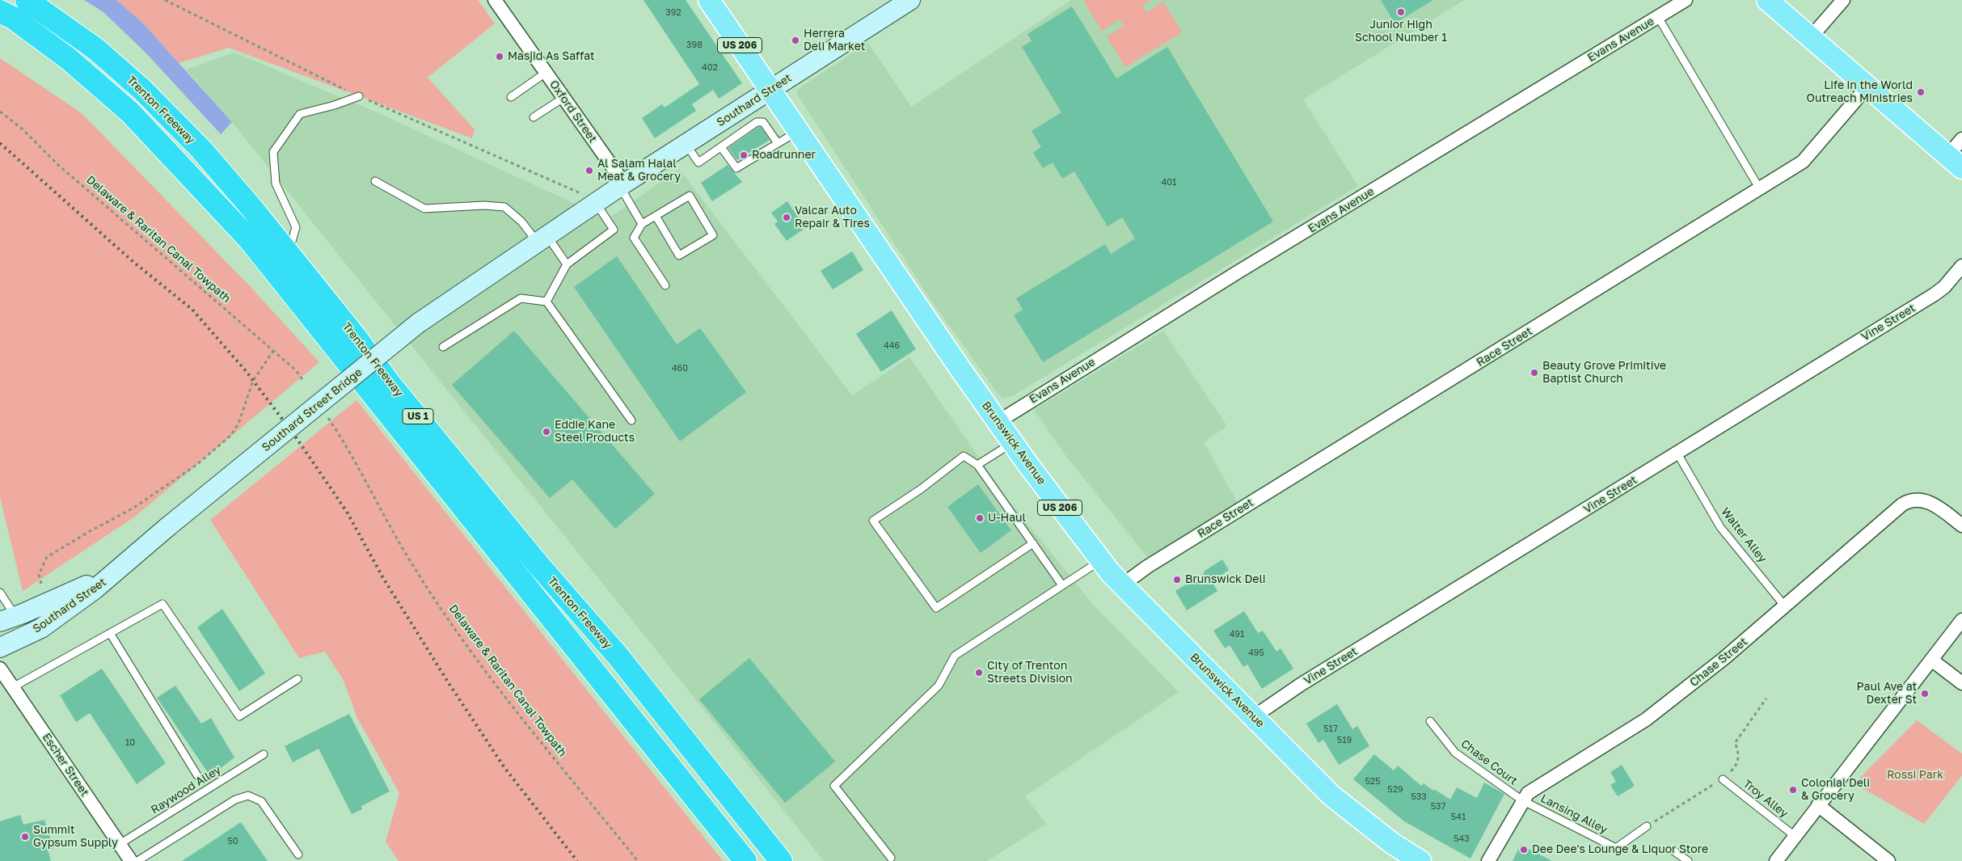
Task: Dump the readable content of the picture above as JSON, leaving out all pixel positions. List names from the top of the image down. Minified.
{"streets":{"highway":["Trenton Freeway","US 1"],"main road":["US 206","Brunswick Avenue"],"street":["Evans Avenue","Southard Street","Oxford Street","Vine Street","Race Street","Southard Street Bridge","Chase Street","Escher Street"],"lane":["Walter Alley","Chase Court","Raywood Alley","Troy Alley","Lansing Alley"],"path":["Delaware & Raritan Canal Towpath"]},"crossings":[["Evans Avenue","Brunswick Avenue"],["Southard Street","Oxford Street"],["Southard Street","Southard Street Bridge"],["Southard Street","Brunswick Avenue"],["Vine Street","Brunswick Avenue"],["Vine Street","Walter Alley"],["Race Street","Brunswick Avenue"],["Walter Alley","Chase Street"],["Chase Street","Chase Court"],["Chase Street","Lansing Alley"],["Chase Court","Lansing Alley"],["Escher Street","Raywood Alley"]],"parks":["Rossi Park"],"places":["Junior High School Number 1","Herrera Deli Market","Masjid As Saffat","Life in the World Outreach Ministries","Roadrunner","Al Salam Halal Meat & Grocery","Valcar Auto Repair & Tires","Beauty Grove Primitive Baptist Church","Eddie Kane Steel Products","U-Haul","Brunswick Deli","City of Trenton Streets Division","Paul Ave at Dexter St","Colonial Deli & Grocery","Summit Gypsum Supply","Dee Dee's Lounge & Liquor Store"],"house_numbers":["392","398","402","401","446","460","491","495","517","519","10","525","529","533","537","541","543","50"]}
